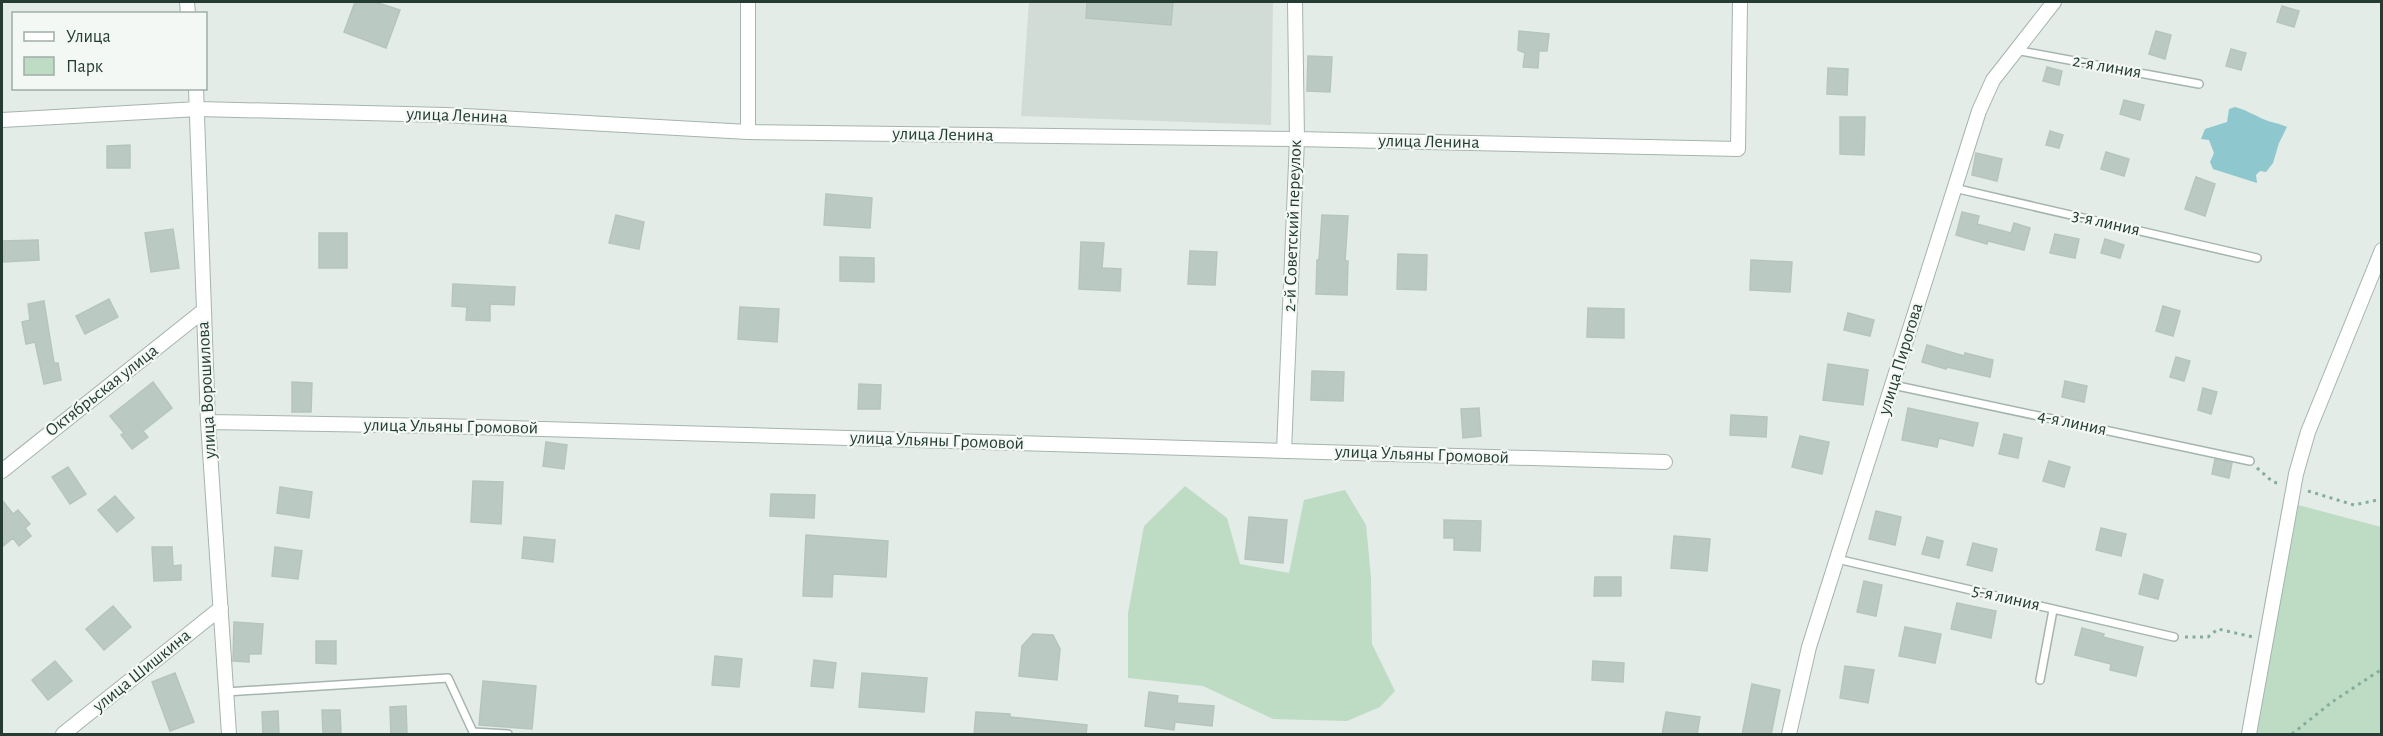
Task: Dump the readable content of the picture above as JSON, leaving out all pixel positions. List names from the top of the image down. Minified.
{"streets":{"street":["улица Ленина","2-й Советский переулок","улица Пирогова","улица Ворошилова","Октябрьская улица","улица Ульяны Громовой","улица Шишкина"],"lane":["2-я линия","3-я линия","4-я линия","5-я линия"]},"crossings":[["2-я линия","улица Пирогова"],["улица Ленина","2-й Советский переулок"],["улица Ленина","улица Ворошилова"],["3-я линия","улица Пирогова"],["2-й Советский переулок","улица Ульяны Громовой"],["улица Пирогова","4-я линия"],["улица Пирогова","5-я линия"],["улица Ворошилова","Октябрьская улица"],["улица Ворошилова","улица Ульяны Громовой"],["улица Ворошилова","улица Шишкина"]],"legend":["Улица","Парк"]}
